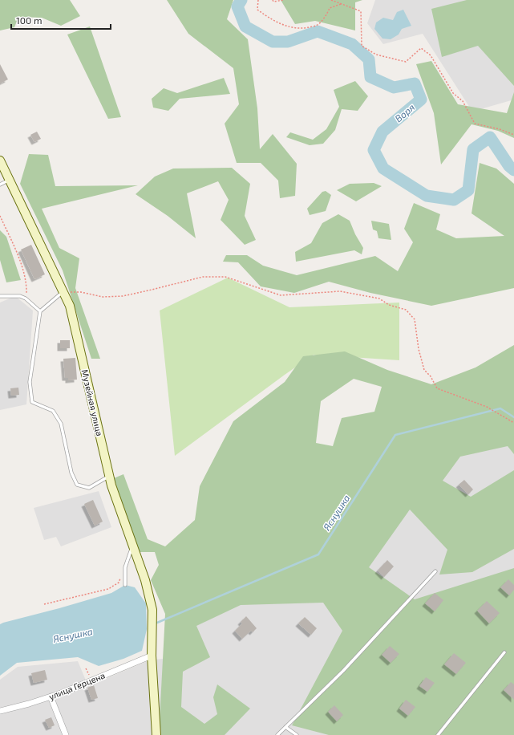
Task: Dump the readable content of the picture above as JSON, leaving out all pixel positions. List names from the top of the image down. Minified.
{"streets":{"street":["Музейная улица","улица Герцена"]},"crossings":[["Музейная улица","улица Герцена"]],"water":["Воря","Яснушка"],"scale_bar":"100 m"}
